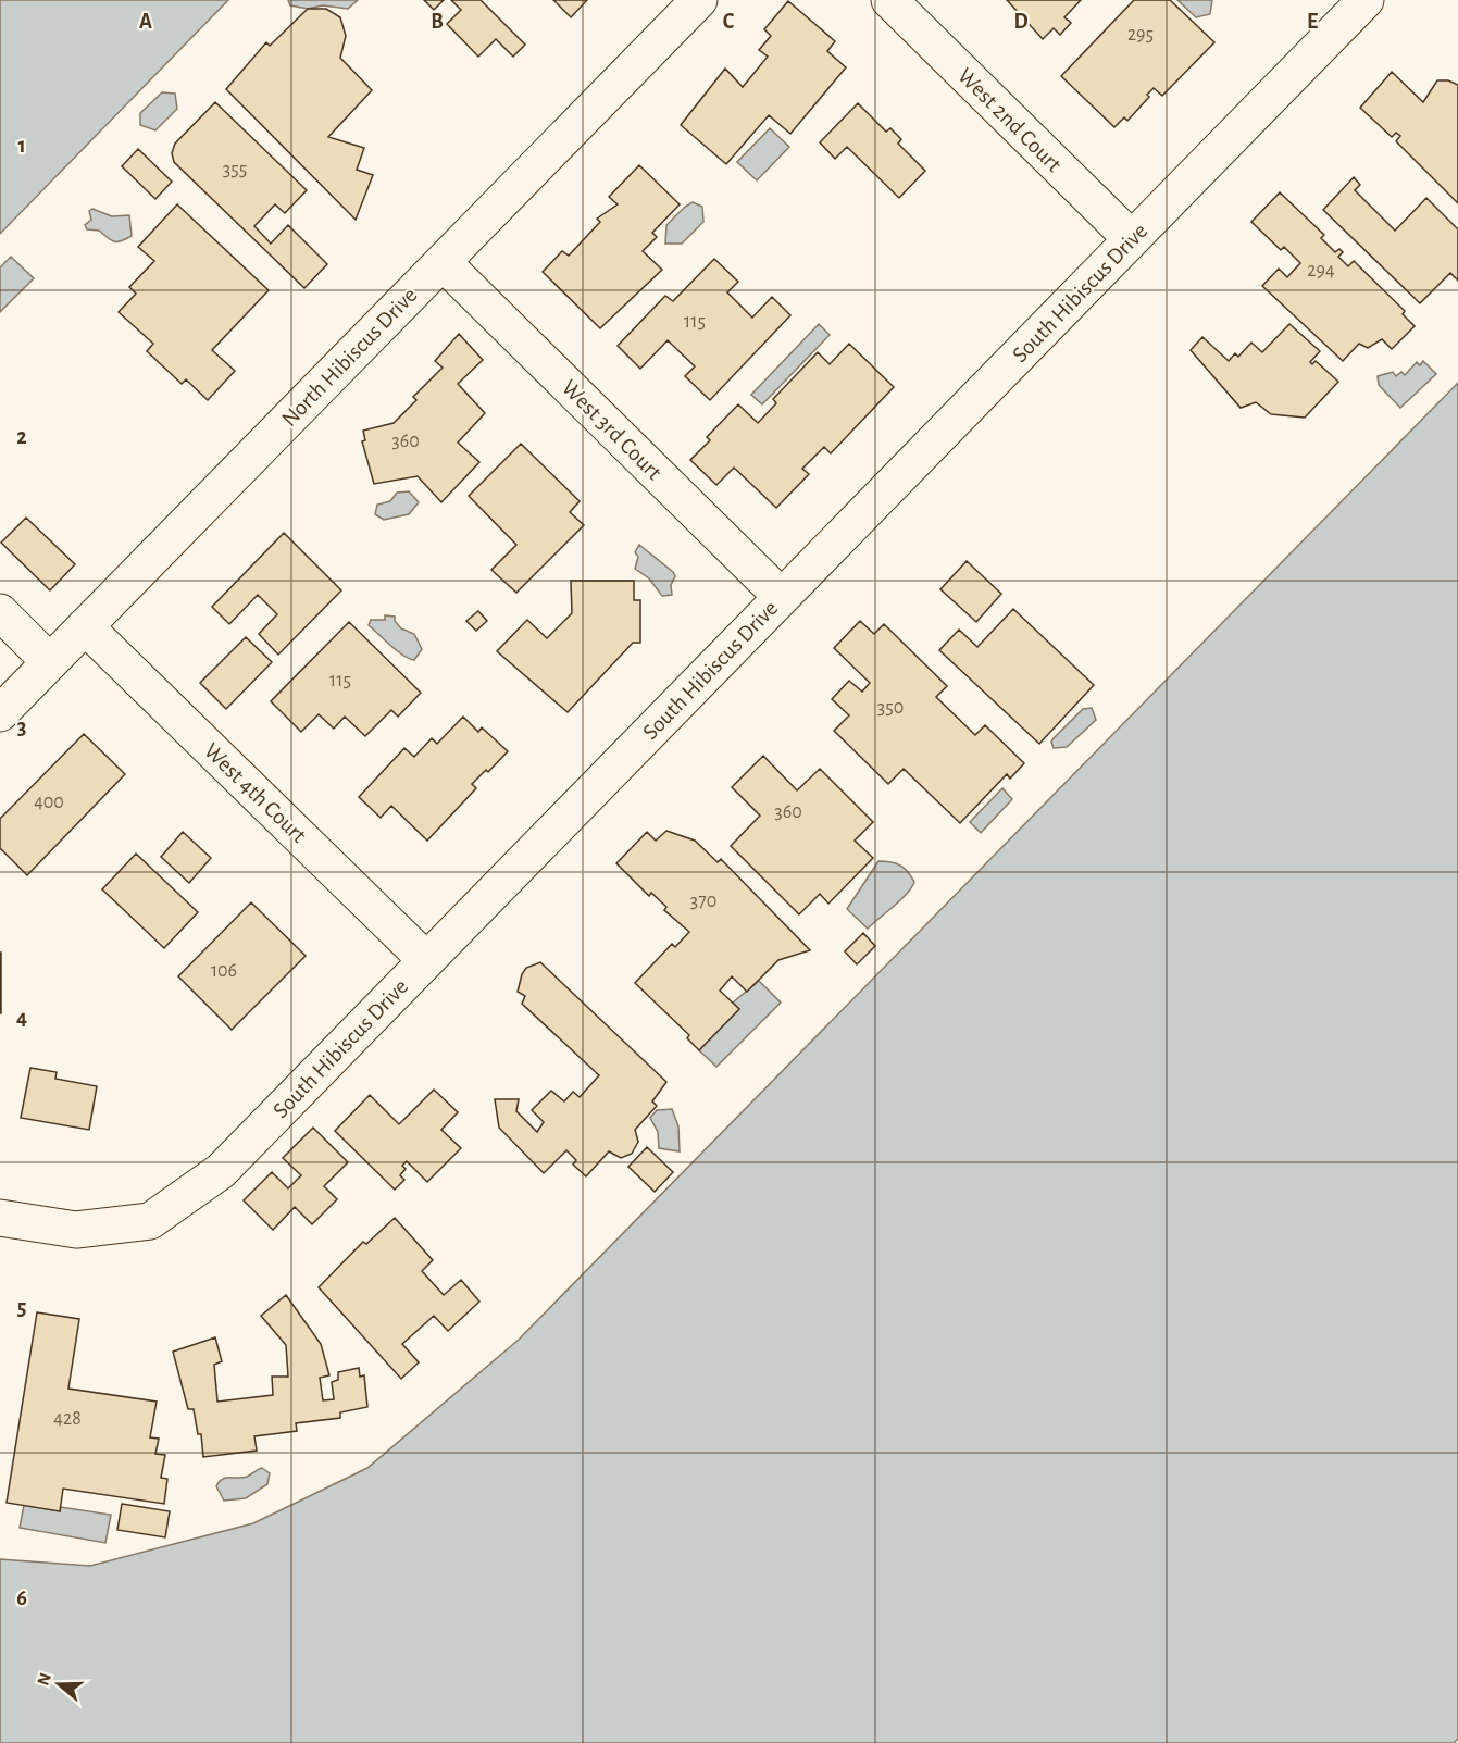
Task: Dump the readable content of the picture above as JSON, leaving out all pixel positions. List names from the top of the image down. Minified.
{"streets":{"street":["West 2nd Court","South Hibiscus Drive","North Hibiscus Drive","West 3rd Court","West 4th Court"]},"crossings":[["West 2nd Court","South Hibiscus Drive"],["South Hibiscus Drive","West 3rd Court"],["South Hibiscus Drive","West 4th Court"],["North Hibiscus Drive","West 3rd Court"],["North Hibiscus Drive","West 4th Court"]],"house_numbers":["295","355","294","115","360","115","350","400","360","370","106","428"],"north":"left","grid":{"columns":["A","B","C","D","E"],"rows":["1","2","3","4","5","6"]}}
